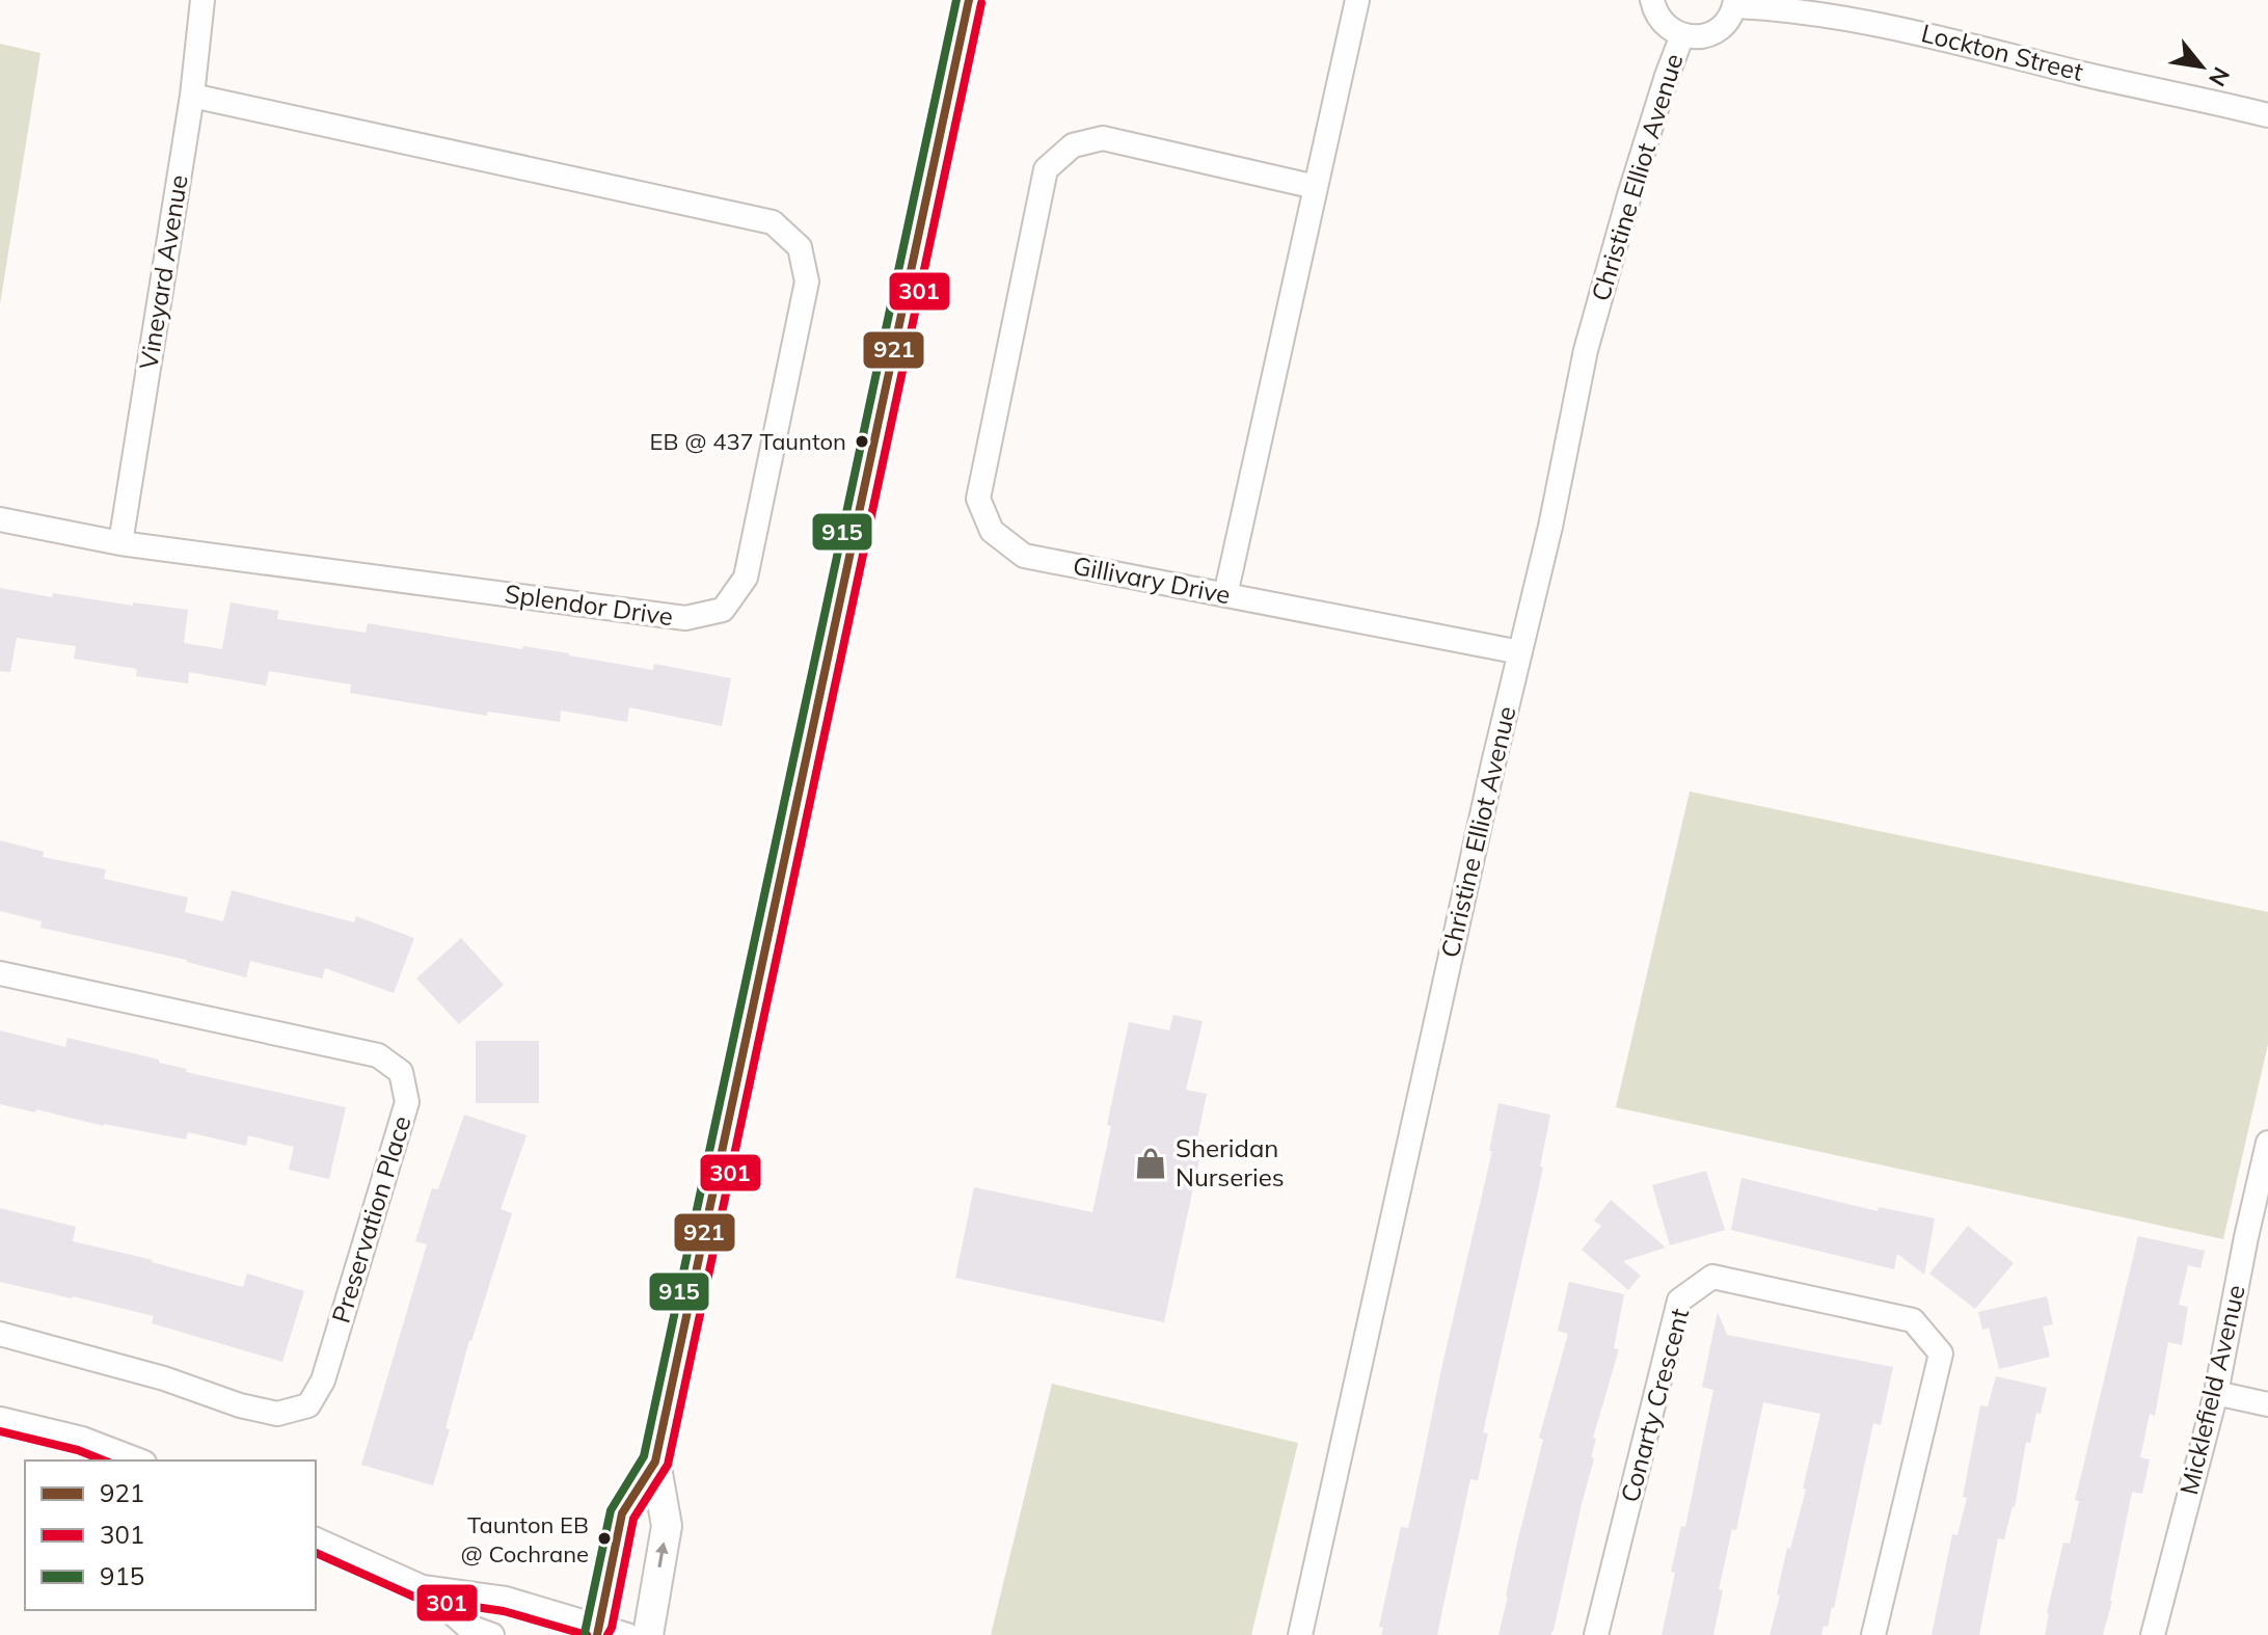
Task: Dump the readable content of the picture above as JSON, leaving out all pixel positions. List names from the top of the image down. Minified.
{"streets":{"street":["Lockton Street","Christine Elliot Avenue","Vineyard Avenue","Gillivary Drive","Splendor Drive","Preservation Place","Micklefield Avenue","Conarty Crescent"]},"crossings":[["Christine Elliot Avenue","Gillivary Drive"],["Vineyard Avenue","Splendor Drive"]],"places":{"other":["EB @ 437 Taunton","Taunton EB @ Cochrane"],"shop":["Sheridan Nurseries"]},"lines":["transit line 921","transit line 915","transit line 301"],"legend":["921","301","915"],"north":"bottom right"}
